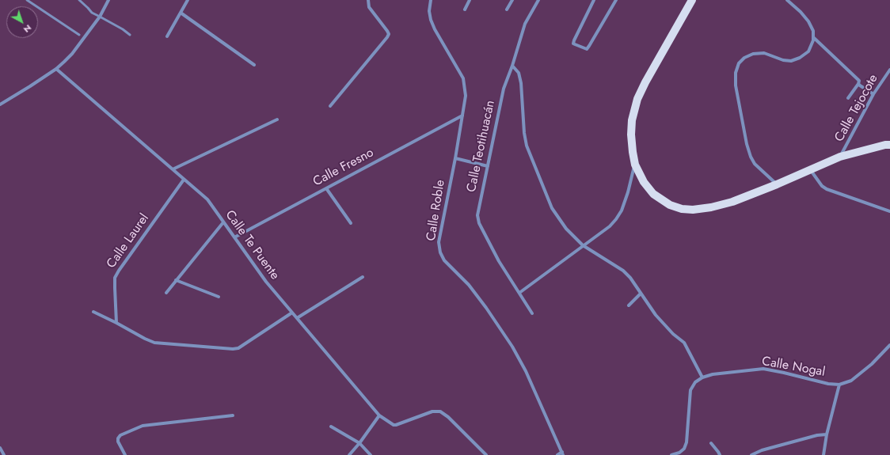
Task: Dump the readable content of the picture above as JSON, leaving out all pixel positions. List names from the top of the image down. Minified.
{"streets":{"street":["Calle Tejocote","Calle Teotihuacán","Calle Fresno","Calle Roble","Calle Laurel","Calle Te Puente","Calle Nogal"]},"crossings":[["Calle Fresno","Calle Roble"],["Calle Fresno","Calle Te Puente"],["Calle Laurel","Calle Te Puente"]],"north":"bottom right"}
